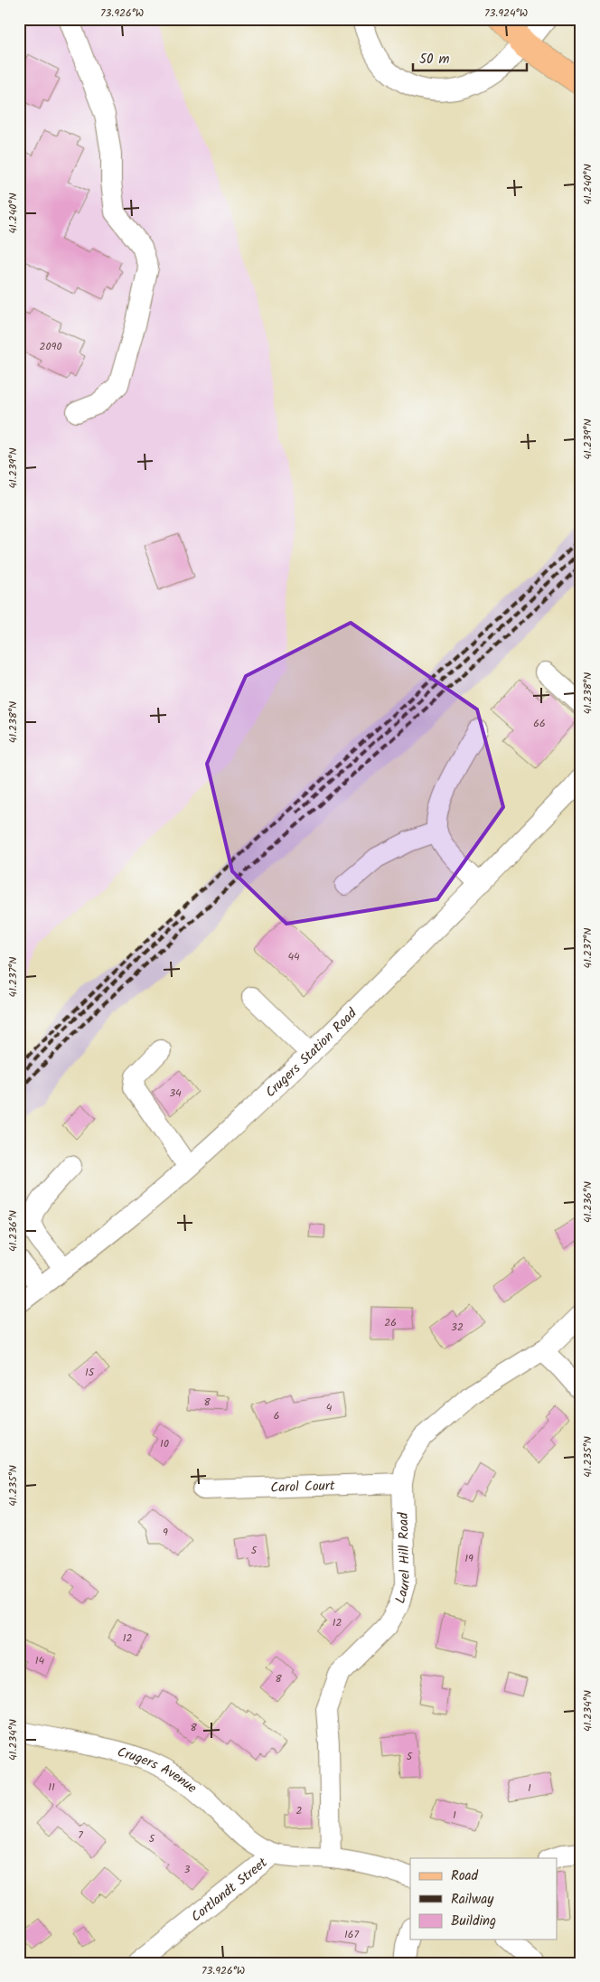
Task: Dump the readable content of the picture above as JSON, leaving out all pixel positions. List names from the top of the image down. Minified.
{"streets":{"street":["Crugers Station Road","Carol Court","Laurel Hill Road","Crugers Avenue","Cortlandt Street"]},"crossings":[["Carol Court","Laurel Hill Road"],["Laurel Hill Road","Cortlandt Street"],["Crugers Avenue","Cortlandt Street"]],"house_numbers":["2090","66","44","34","26","32","15","8","4","6","10","9","5","19","12","12","14","8","8","5","11","1","2","1","7","5","3","167"],"legend":["Road","Railway","Building"],"scale_bar":"50 m","coordinates":["73.926°W","73.924°W","41.240°N","41.239°N","41.238°N","41.237°N","41.236°N","41.235°N","41.234°N"]}
